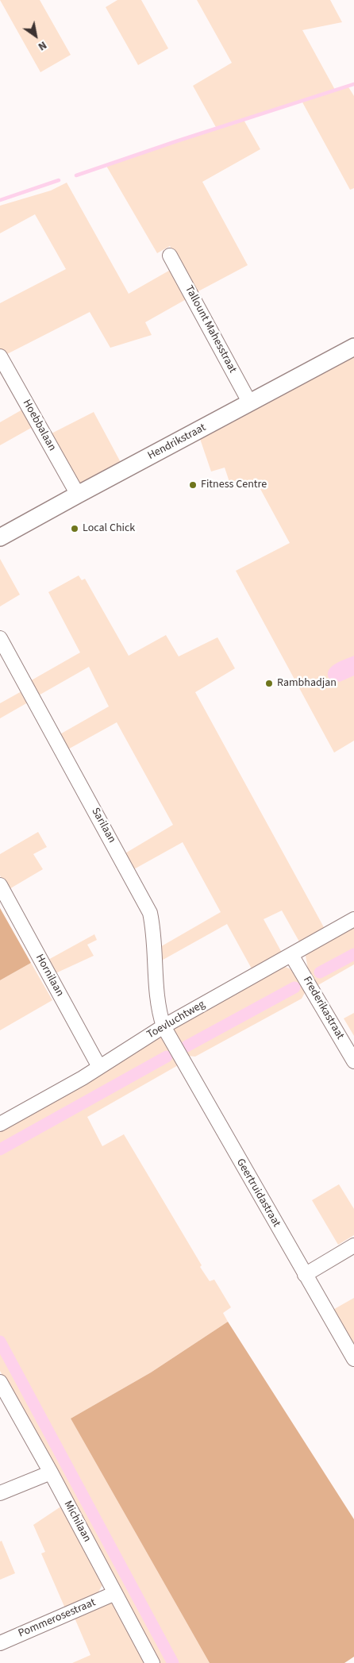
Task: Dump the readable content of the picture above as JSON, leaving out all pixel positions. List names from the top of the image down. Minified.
{"streets":{"street":["Tallount Mahesstraat","Hoebbalaan","Hendrikstraat","Sarilaan","Hornilaan","Frederikastraat","Toevluchtweg","Geertruidastraat","Michilaan","Pommerosestraat"]},"crossings":[["Tallount Mahesstraat","Hendrikstraat"],["Hoebbalaan","Hendrikstraat"],["Sarilaan","Toevluchtweg"],["Sarilaan","Geertruidastraat"],["Hornilaan","Toevluchtweg"],["Frederikastraat","Toevluchtweg"],["Toevluchtweg","Geertruidastraat"],["Michilaan","Pommerosestraat"]],"places":["Fitness Centre","Local Chick","Rambhadjan"],"north":"bottom right"}
